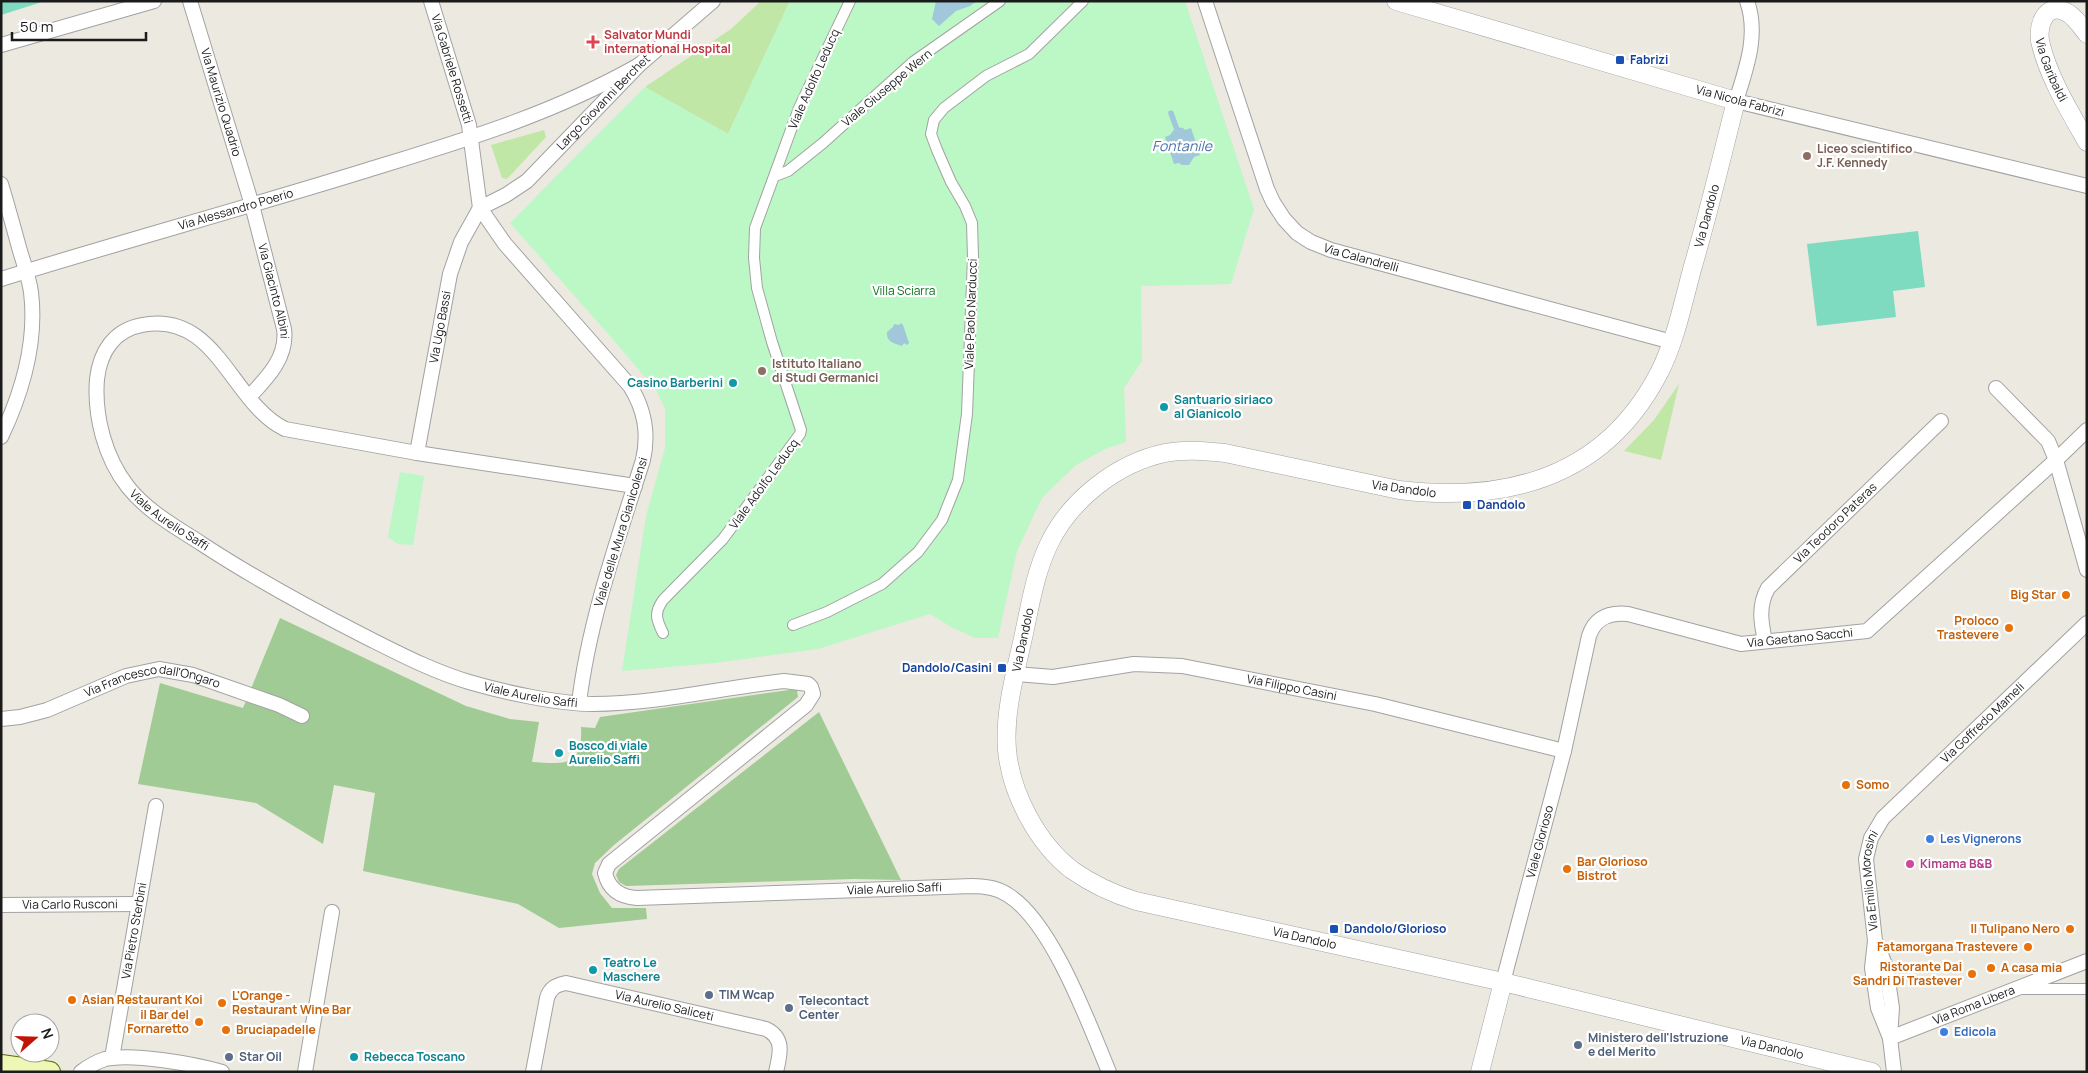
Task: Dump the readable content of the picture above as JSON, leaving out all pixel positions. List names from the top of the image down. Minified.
{"streets":{"street":["Via Garibaldi","Via Gabriele Rossetti","Viale Adolfo Leducq","Viale Giuseppe Wern","Via Nicola Fabrizi","Via Maurizio Quadrio","Largo Giovanni Berchet","Via Alessandro Poerio","Via Dandolo","Via Calandrelli","Via Giacinto Albini","Viale Paolo Narducci","Via Ugo Bassi","Viale Aurelio Saffi","Via Teodoro Pateras","Viale delle Mura Gianicolensi","Via Gaetano Sacchi","Via Filippo Casini","Via Francesco dall'Ongaro","Via Goffredo Mameli","Viale Glorioso","Via Emilio Morosini","Via Carlo Rusconi","Via Pietro Sterbini","Via Aurelio Saliceti","Via Roma Libera"]},"crossings":[["Via Gabriele Rossetti","Largo Giovanni Berchet"],["Via Gabriele Rossetti","Via Alessandro Poerio"],["Viale Adolfo Leducq","Viale Giuseppe Wern"],["Via Nicola Fabrizi","Via Dandolo"],["Via Maurizio Quadrio","Via Alessandro Poerio"],["Via Maurizio Quadrio","Via Giacinto Albini"],["Largo Giovanni Berchet","Via Alessandro Poerio"],["Largo Giovanni Berchet","Via Ugo Bassi"],["Largo Giovanni Berchet","Viale delle Mura Gianicolensi"],["Via Alessandro Poerio","Via Giacinto Albini"],["Via Dandolo","Via Calandrelli"],["Via Dandolo","Via Filippo Casini"],["Via Dandolo","Viale Glorioso"],["Via Giacinto Albini","Viale Aurelio Saffi"],["Via Ugo Bassi","Viale Aurelio Saffi"],["Via Ugo Bassi","Viale delle Mura Gianicolensi"],["Viale Aurelio Saffi","Viale delle Mura Gianicolensi"],["Via Teodoro Pateras","Via Gaetano Sacchi"],["Via Gaetano Sacchi","Viale Glorioso"],["Via Filippo Casini","Viale Glorioso"],["Via Goffredo Mameli","Via Emilio Morosini"],["Via Emilio Morosini","Via Roma Libera"],["Via Carlo Rusconi","Via Pietro Sterbini"]],"water":["Fontanile"],"parks":["Villa Sciarra"],"places":{"health":["Salvator Mundi international Hospital"],"transit":["Fabrizi","Dandolo","Dandolo/Casini","Dandolo/Glorioso"],"other":["Liceo scientifico J.F. Kennedy","Istituto Italiano di Studi Germanici","Casino Barberini","Santuario siriaco al Gianicolo","Big Star","Proloco Trastevere","Bosco di viale Aurelio Saffi","Somo","Les Vignerons","Kimama B&B","Bar Glorioso Bistrot","Il Tulipano Nero","Fatamorgana Trastevere","A casa mia","Teatro Le Maschere","Ristorante Dai Sandri Di Trastever","TIM Wcap","Asian Restaurant Koi","L'Orange - Restaurant Wine Bar","Telecontact Center","il Bar del Fornaretto","Bruciapadelle","Edicola","Ministero dell'Istruzione e del Merito","Star Oil","Rebecca Toscano"]},"scale_bar":"50 m","north":"right"}
